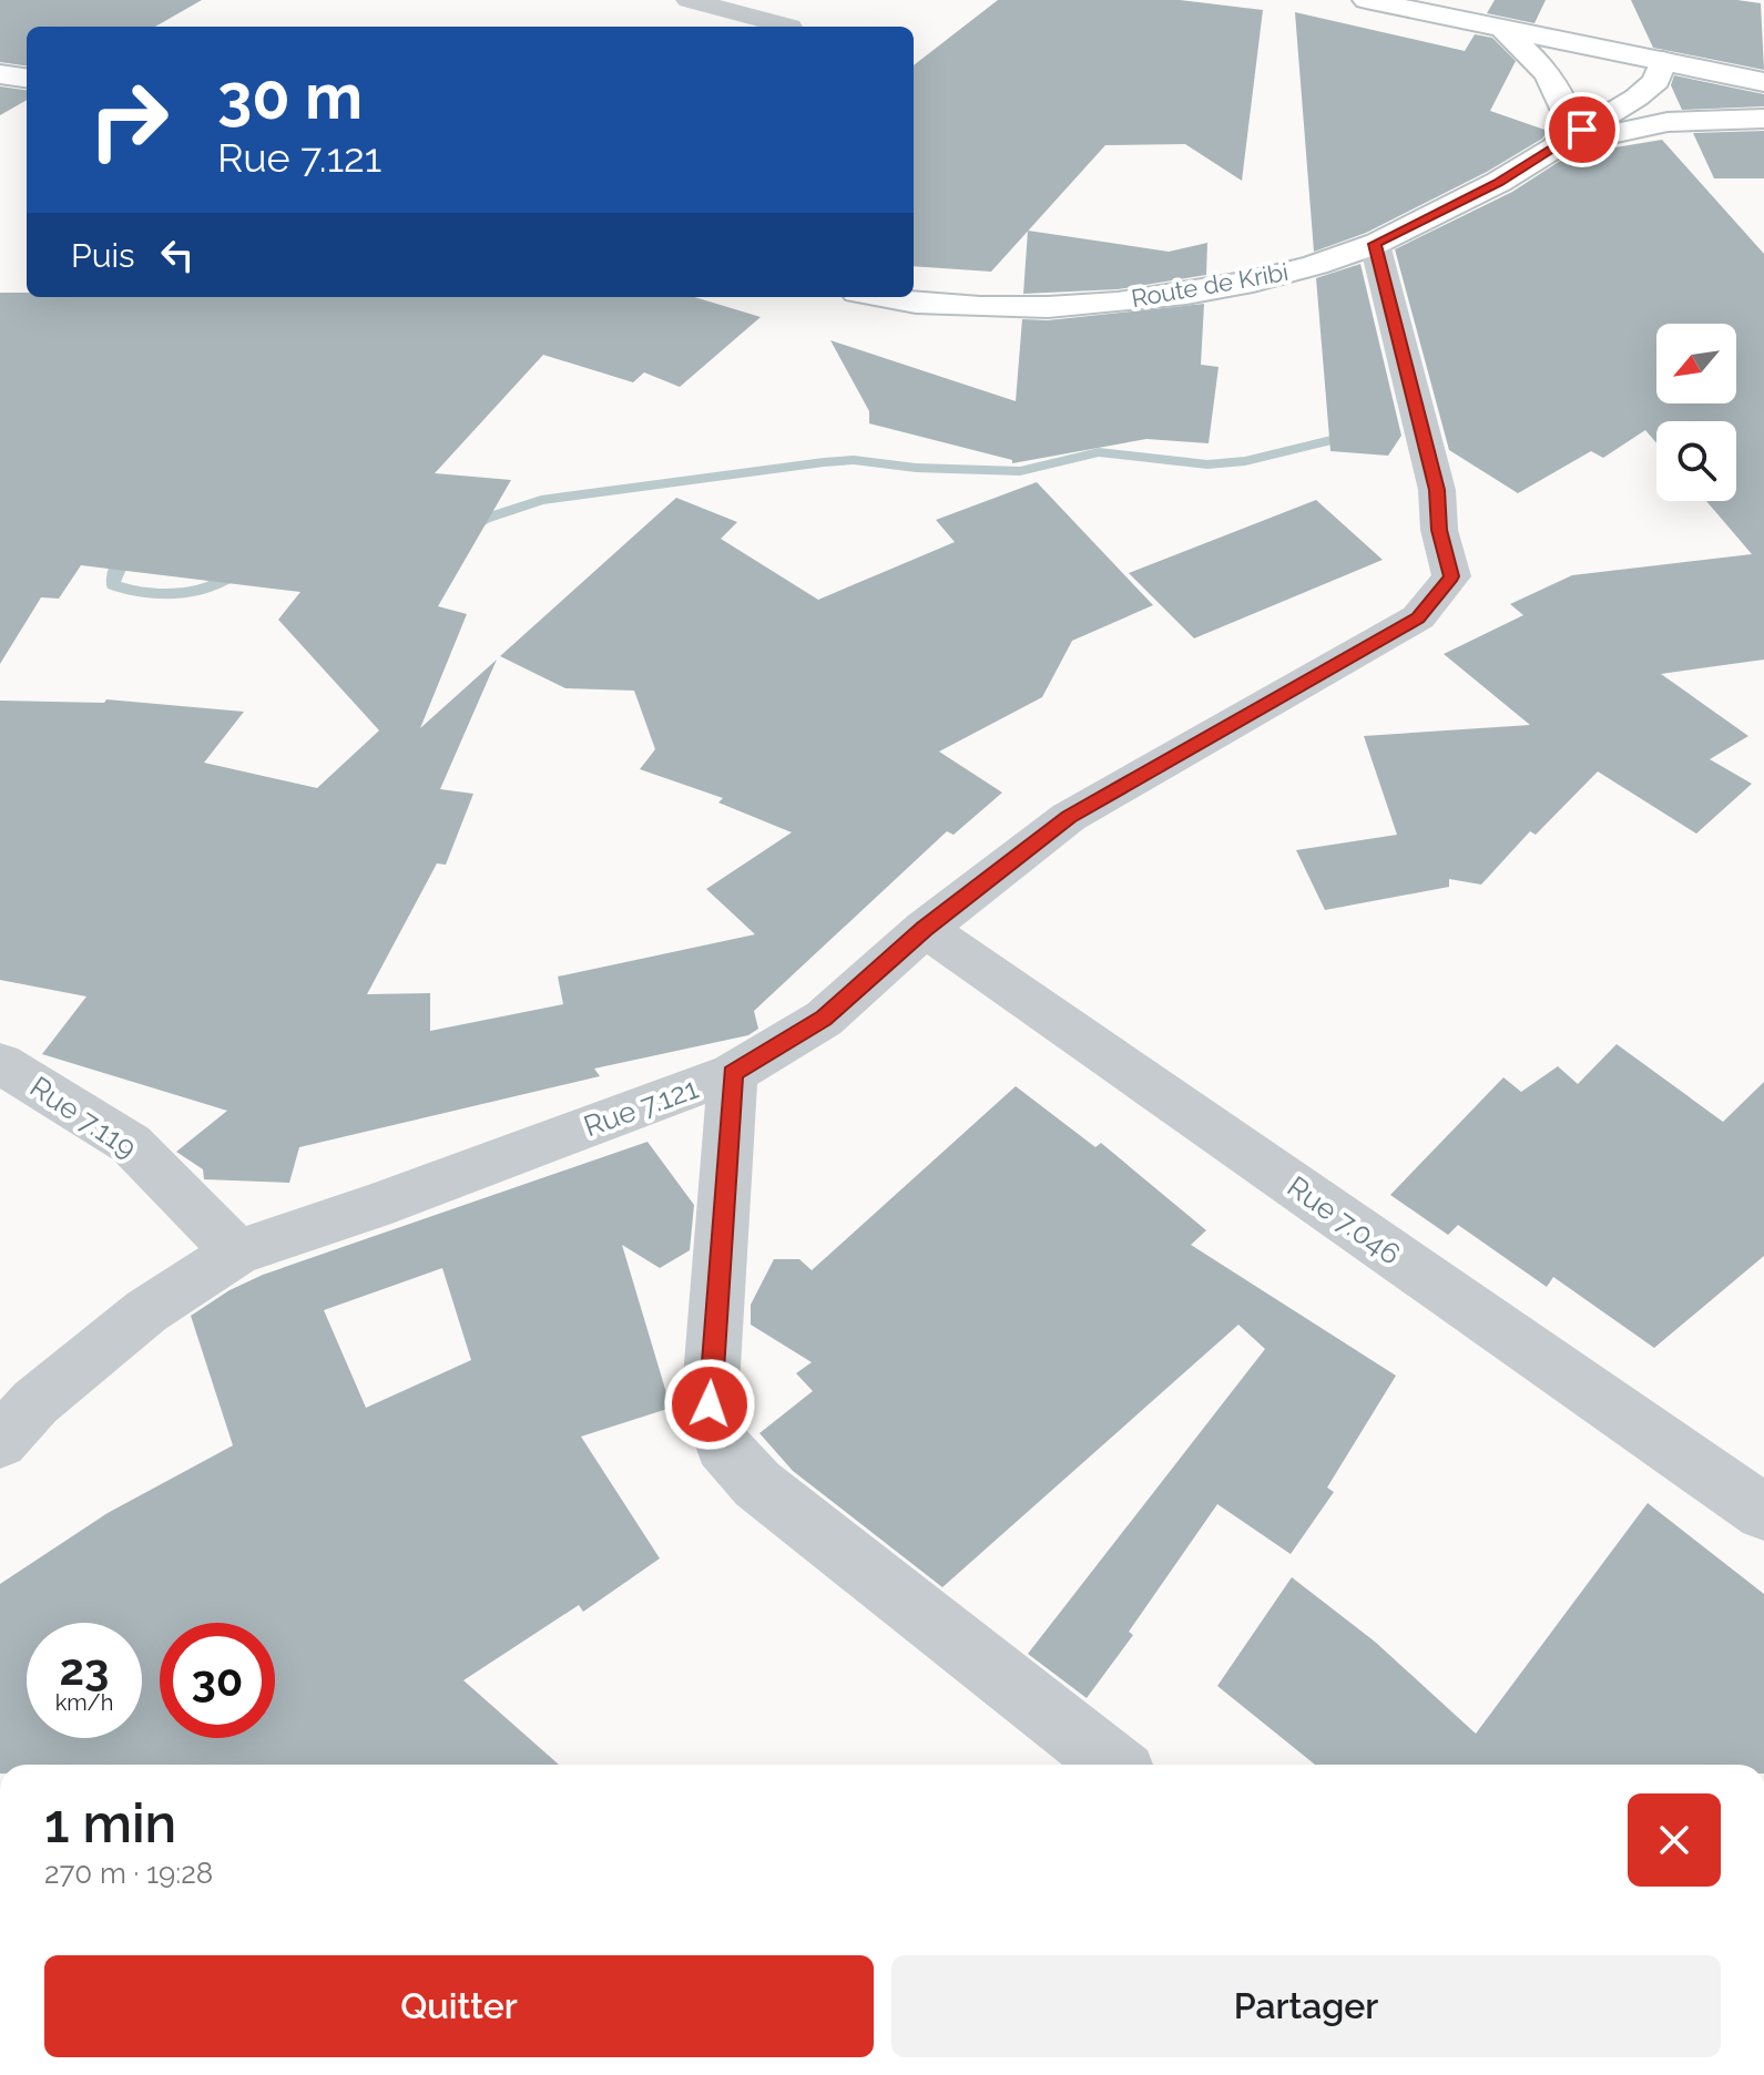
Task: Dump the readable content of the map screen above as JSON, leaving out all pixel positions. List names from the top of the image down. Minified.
{"streets":{"main road":["Route de Kribi"],"street":["Rue 7.121","Rue 7.119","Rue 7.046"]},"crossings":[["Route de Kribi","Rue 7.121"],["Rue 7.121","Rue 7.119"],["Rue 7.121","Rue 7.046"]],"north":"bottom left","page":{"turn":["30 m","Rue 7.121"],"then":"Puis","speed":"23 km/h","limit":"30","heading":["1 min","270 m · 19:28"],"buttons":["Quitter","Partager"]}}
